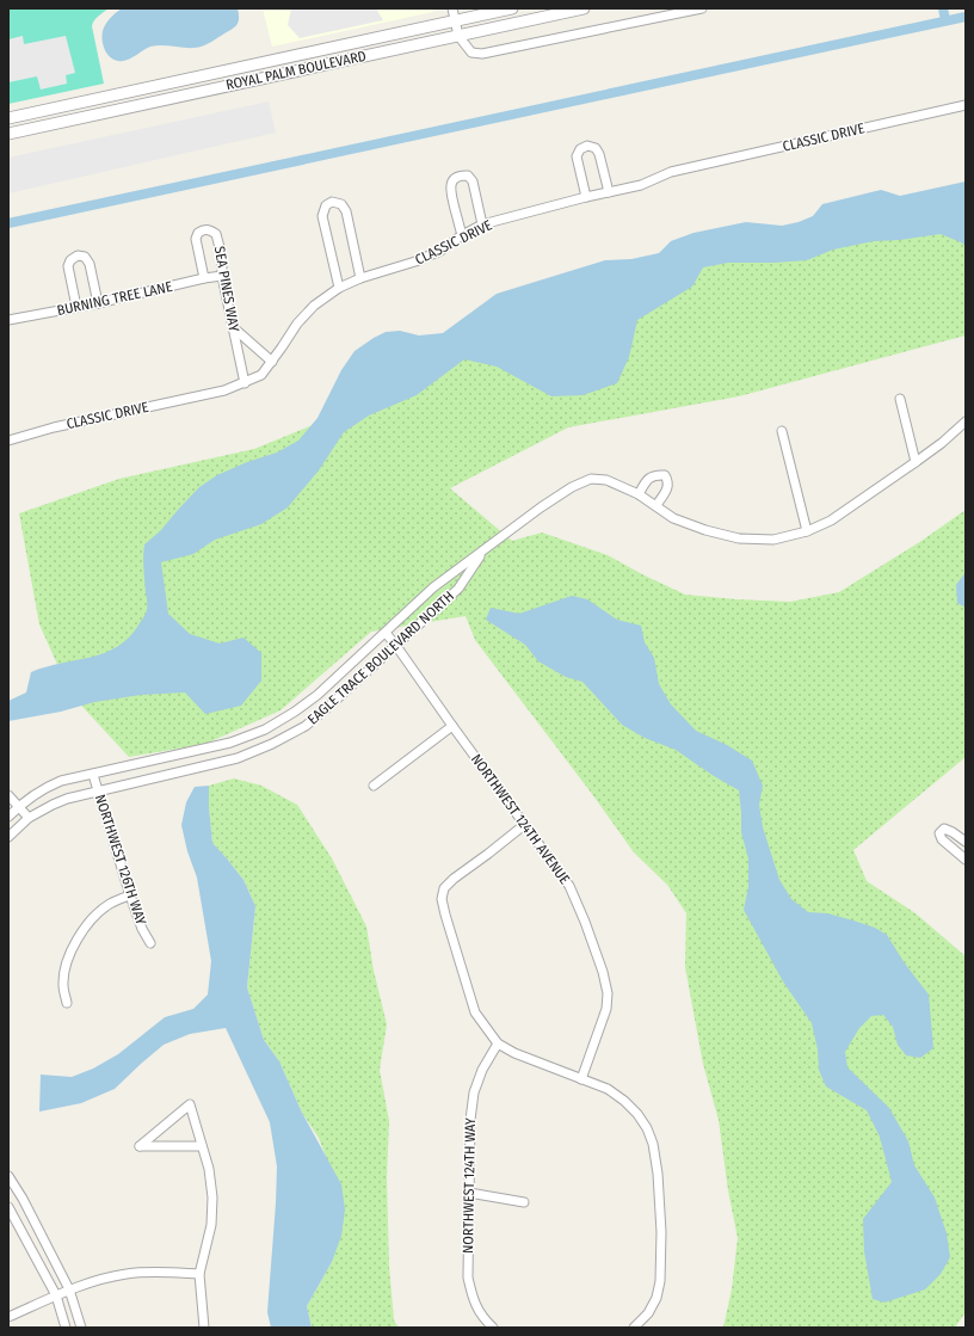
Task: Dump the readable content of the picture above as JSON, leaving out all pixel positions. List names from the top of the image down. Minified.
{"streets":{"street":["ROYAL PALM BOULEVARD","CLASSIC DRIVE","SEA PINES WAY","BURNING TREE LANE","EAGLE TRACE BOULEVARD NORTH","NORTHWEST 124TH AVENUE","NORTHWEST 126TH WAY","NORTHWEST 124TH WAY"]},"crossings":[["CLASSIC DRIVE","SEA PINES WAY"],["SEA PINES WAY","BURNING TREE LANE"],["EAGLE TRACE BOULEVARD NORTH","NORTHWEST 124TH AVENUE"],["EAGLE TRACE BOULEVARD NORTH","NORTHWEST 126TH WAY"]]}
